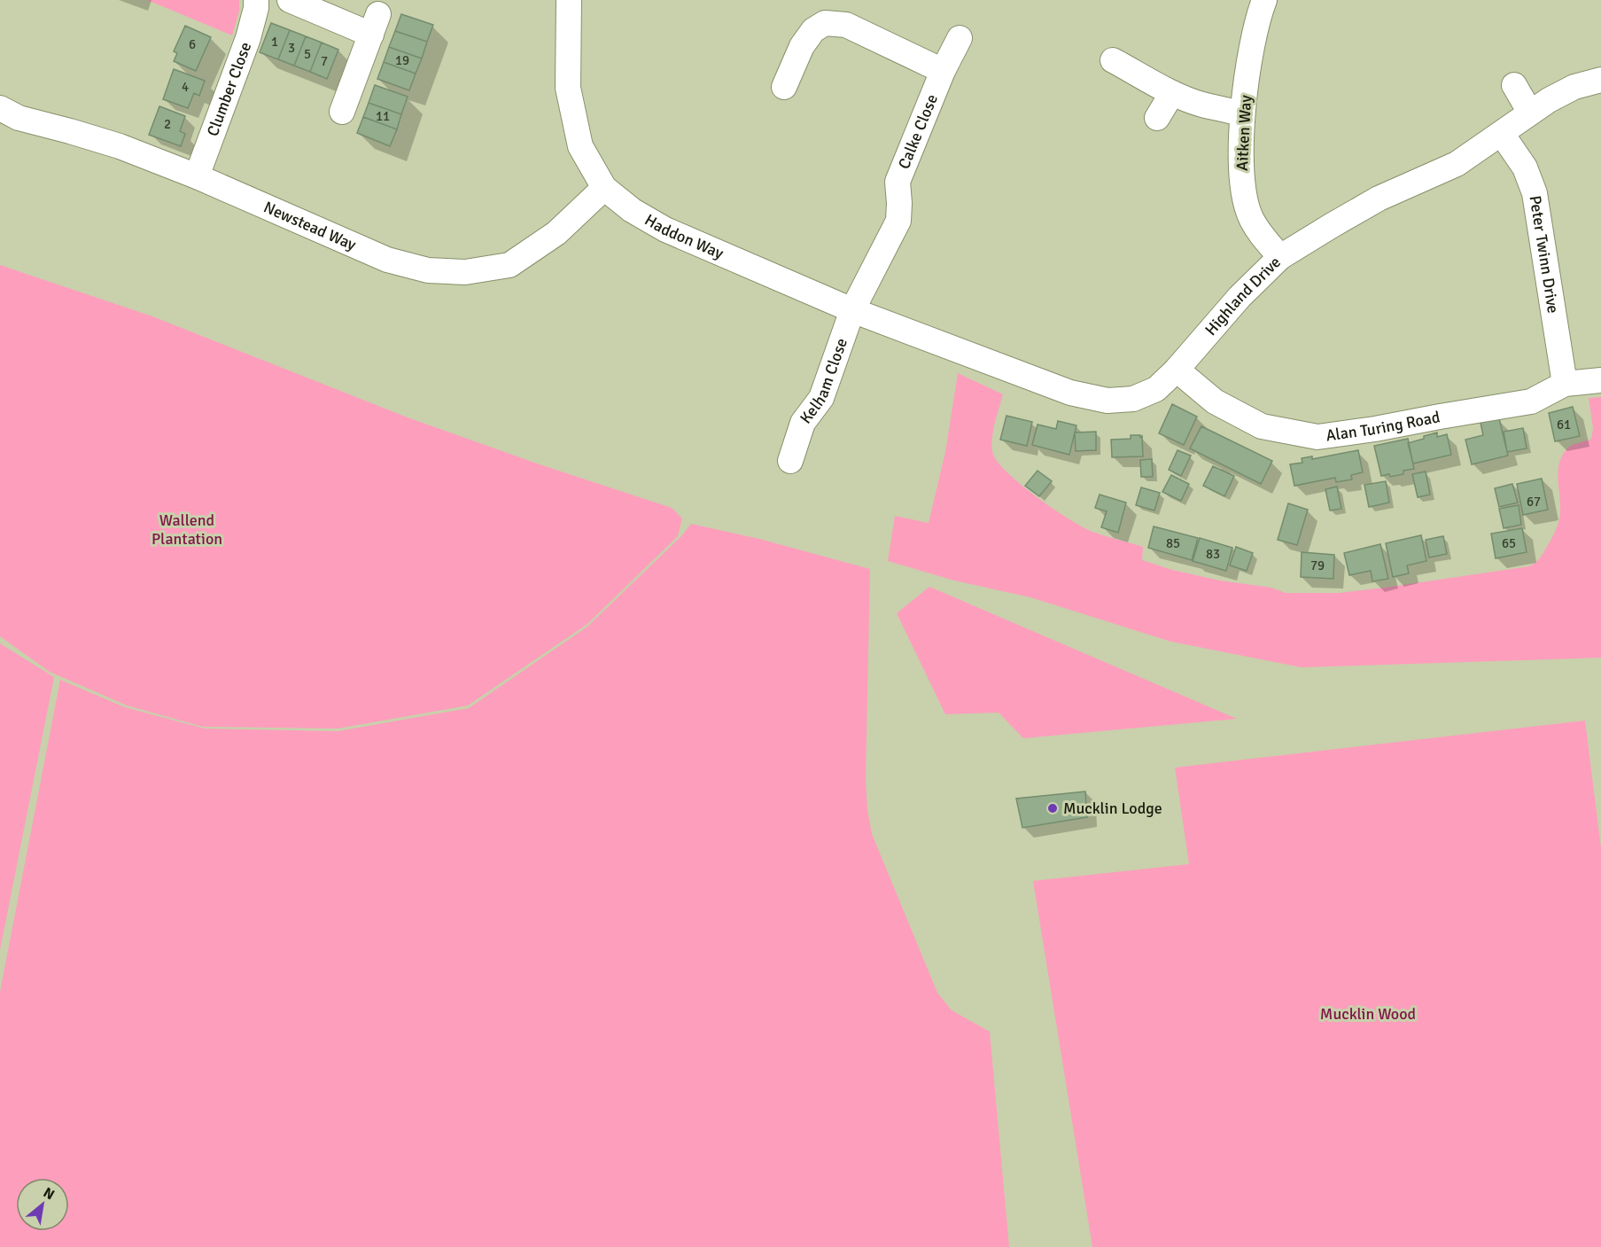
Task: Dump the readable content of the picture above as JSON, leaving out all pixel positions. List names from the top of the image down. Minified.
{"streets":{"street":["Clumber Close","Calke Close","Aitken Way","Newstead Way","Haddon Way","Peter Twinn Drive","Highland Drive","Kelham Close","Alan Turing Road"]},"crossings":[["Clumber Close","Newstead Way"],["Calke Close","Haddon Way"],["Calke Close","Kelham Close"],["Aitken Way","Highland Drive"],["Newstead Way","Haddon Way"],["Haddon Way","Highland Drive"],["Haddon Way","Kelham Close"],["Peter Twinn Drive","Highland Drive"],["Peter Twinn Drive","Alan Turing Road"],["Highland Drive","Alan Turing Road"]],"parks":["Wallend Plantation","Mucklin Wood"],"places":["Mucklin Lodge"],"house_numbers":["1","6","3","5","19","7","4","11","2","61","67","85","65","83","79"],"north":"top right"}
